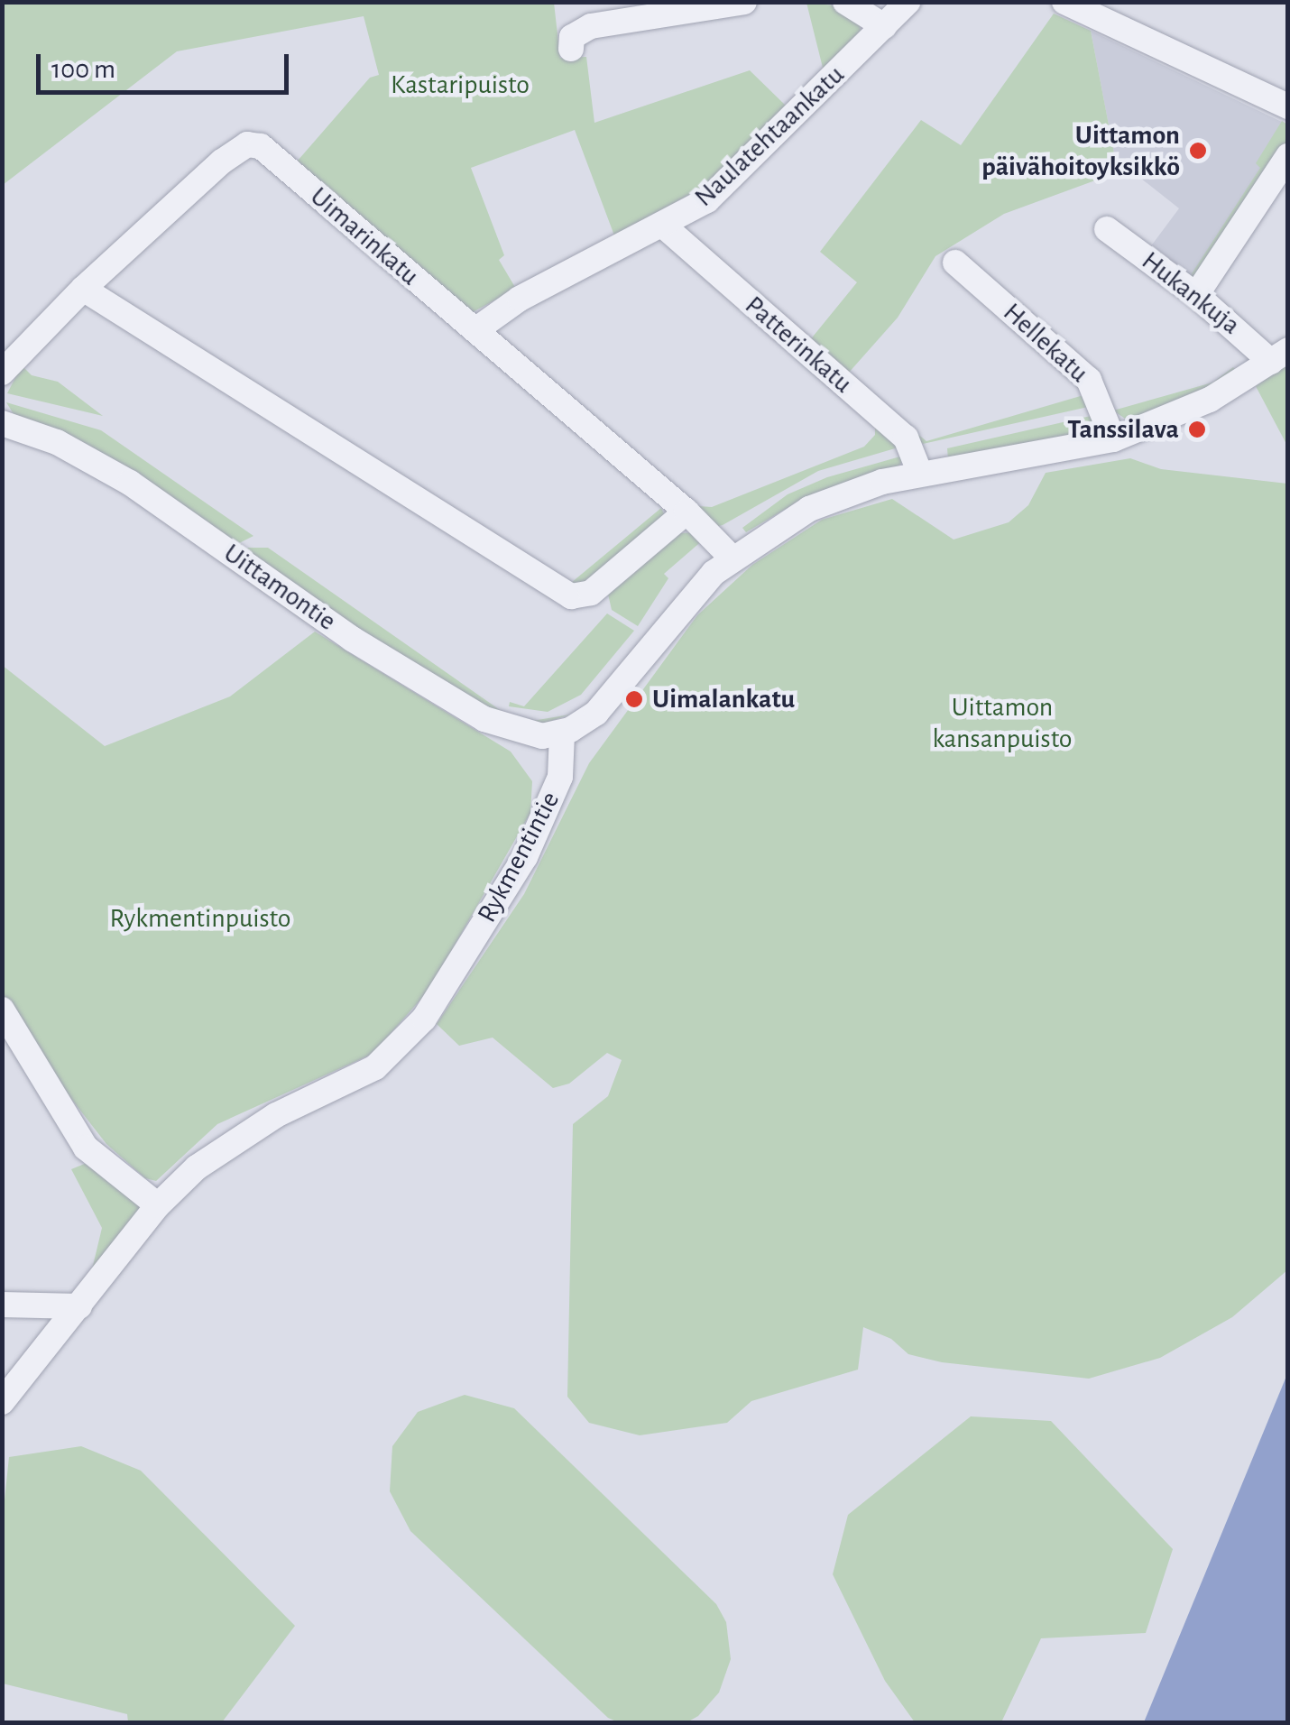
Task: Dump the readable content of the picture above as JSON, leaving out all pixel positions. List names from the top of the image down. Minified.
{"streets":{"street":["Naulatehtaankatu","Uimarinkatu","Hukankuja","Hellekatu","Patterinkatu","Uittamontie","Rykmentintie"]},"crossings":[["Naulatehtaankatu","Uimarinkatu"],["Naulatehtaankatu","Patterinkatu"],["Uittamontie","Rykmentintie"]],"parks":["Kastaripuisto","Uittamon kansanpuisto","Rykmentinpuisto"],"places":["Uittamon päivähoitoyksikkö","Tanssilava","Uimalankatu"],"scale_bar":"100 m"}
